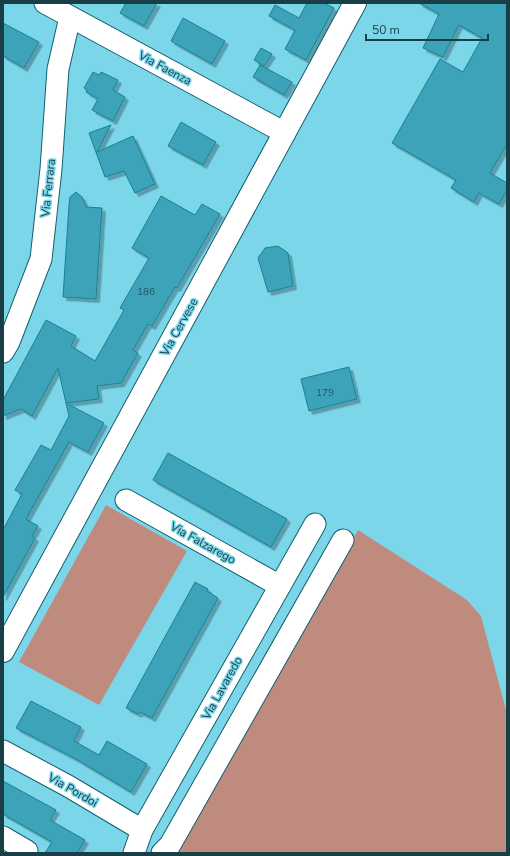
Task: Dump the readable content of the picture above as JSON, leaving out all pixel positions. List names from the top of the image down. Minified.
{"streets":{"main road":["Via Cervese"],"street":["Via Faenza","Via Ferrara","Via Falzarego","Via Lavaredo","Via Pordoi"]},"crossings":[["Via Faenza","Via Ferrara"],["Via Faenza","Via Cervese"],["Via Falzarego","Via Lavaredo"],["Via Lavaredo","Via Pordoi"]],"house_numbers":["186","179"],"scale_bar":"50 m"}
